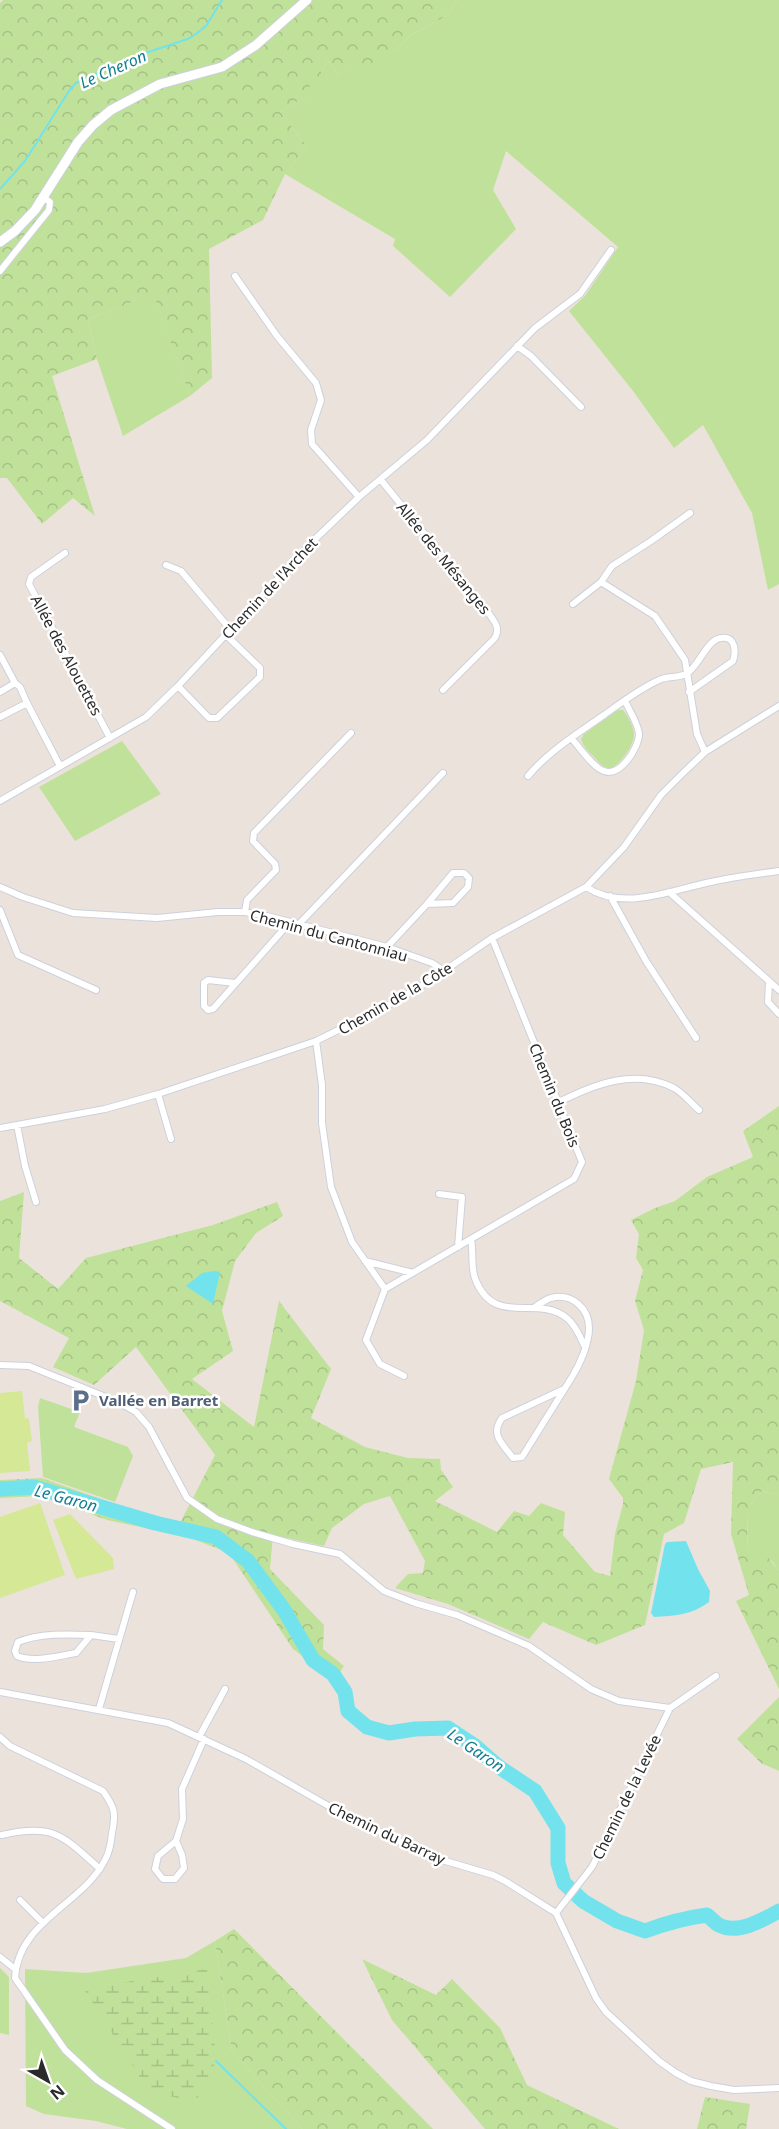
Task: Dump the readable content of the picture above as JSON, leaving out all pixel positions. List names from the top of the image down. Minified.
{"streets":{"street":["Allée des Mésanges","Chemin de l'Archet","Allée des Alouettes","Chemin du Cantonniau","Chemin de la Côte","Chemin du Bois","Chemin de la Levée","Chemin du Barray"]},"crossings":[["Allée des Mésanges","Chemin de l'Archet"],["Chemin de l'Archet","Allée des Alouettes"],["Chemin du Cantonniau","Chemin de la Côte"],["Chemin de la Côte","Chemin du Bois"],["Chemin de la Levée","Chemin du Barray"]],"water":["Le Cheron","Le Garon"],"places":{"parking":["Vallée en Barret"]},"north":"bottom right"}
